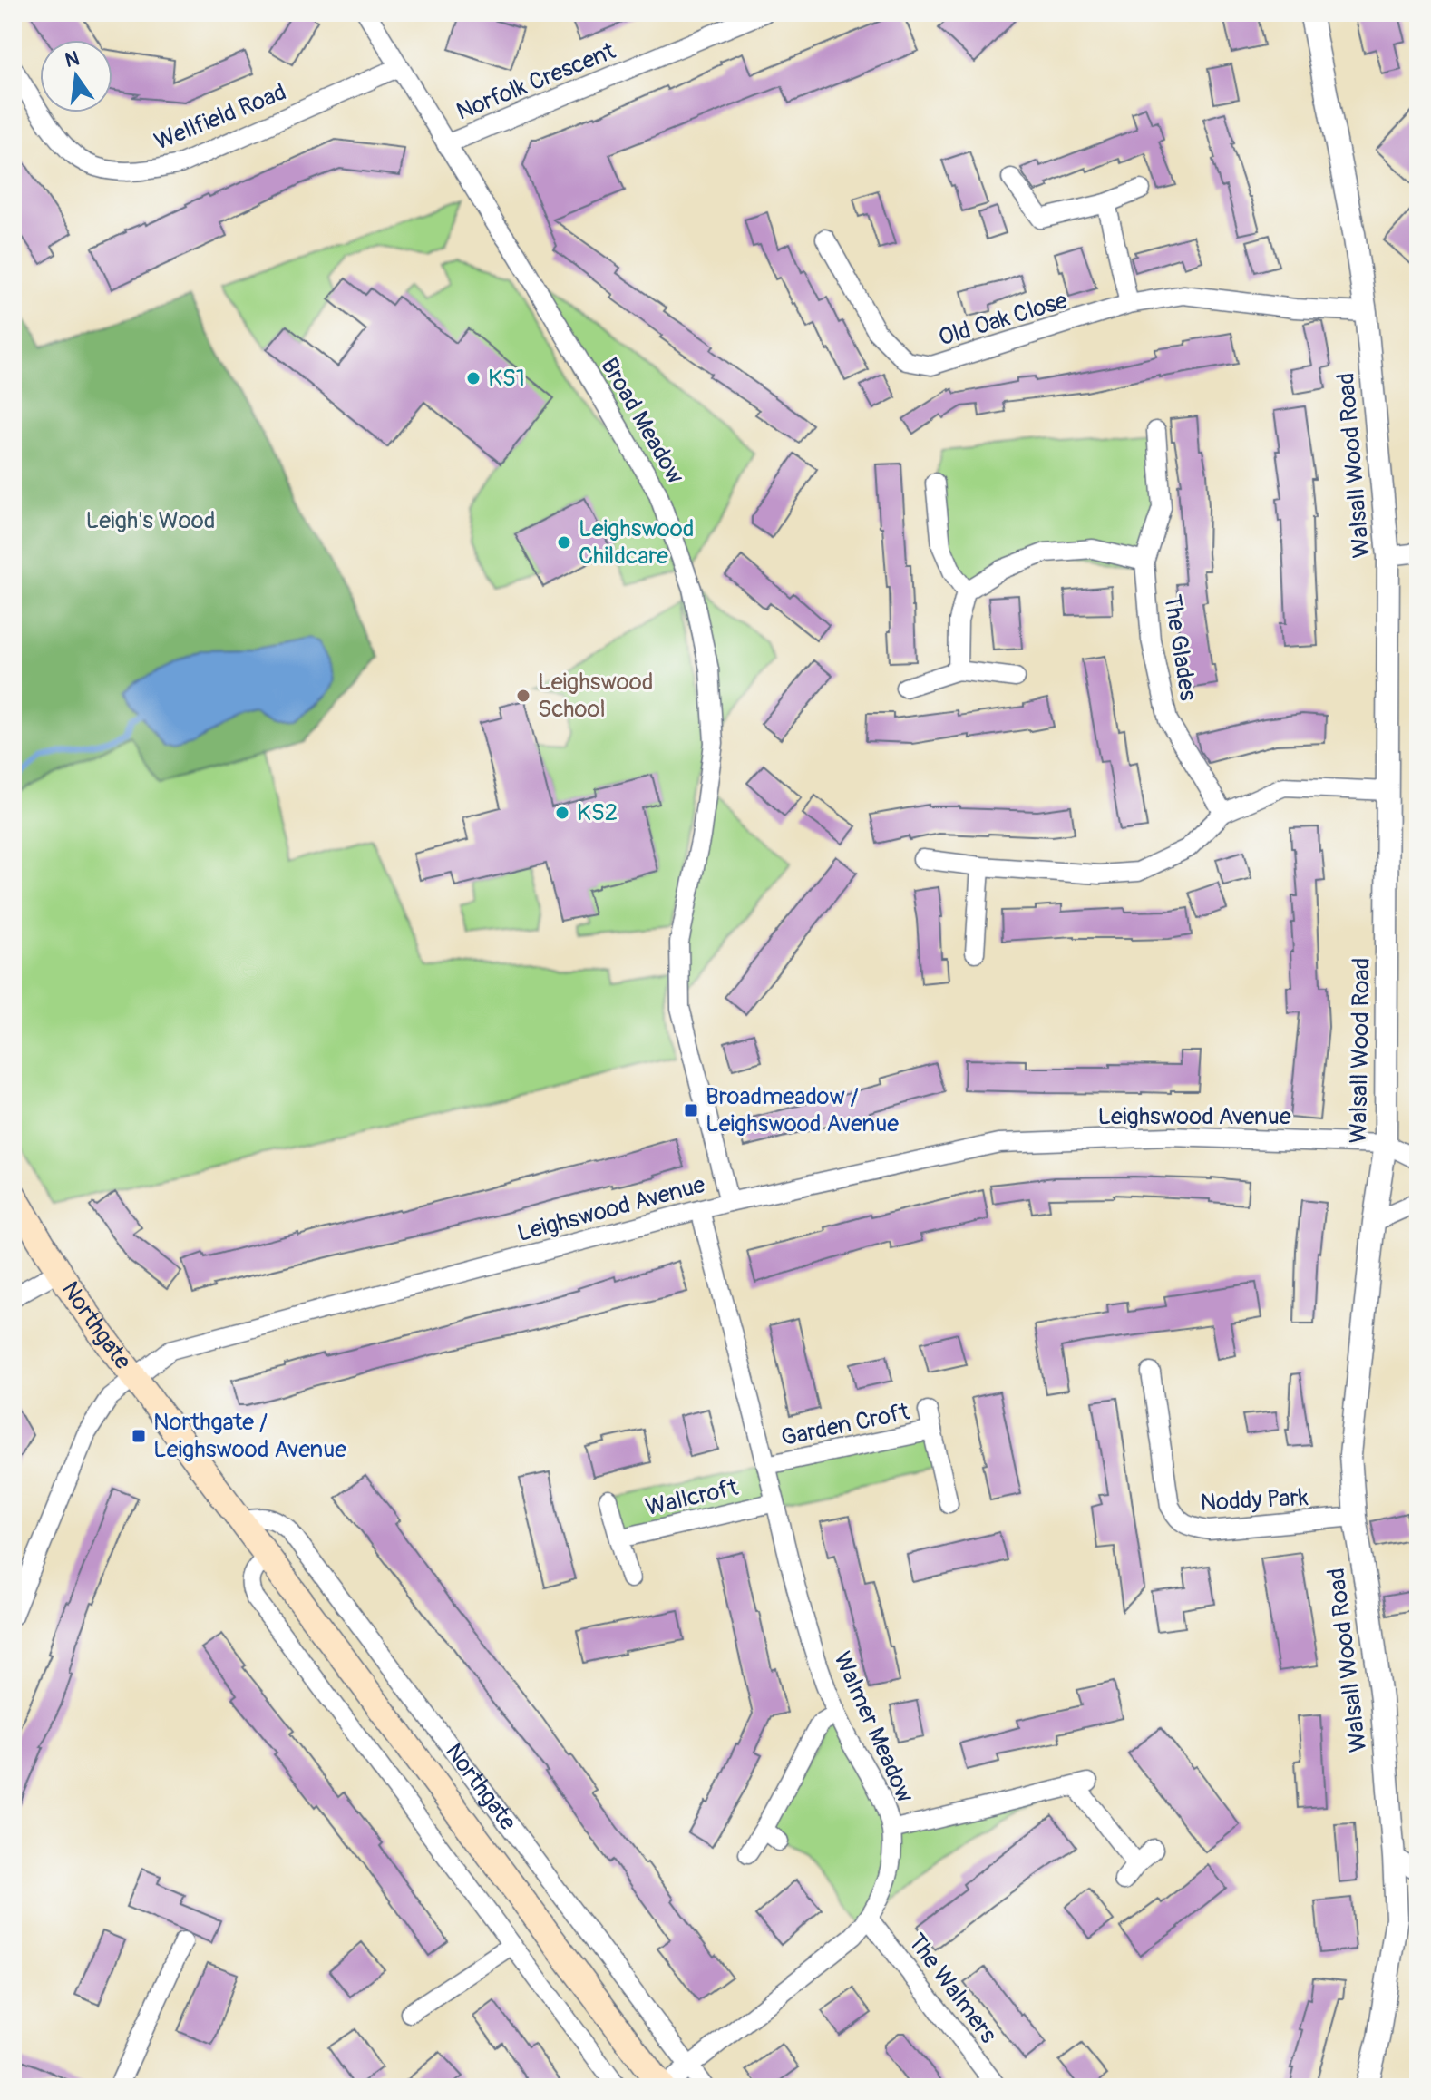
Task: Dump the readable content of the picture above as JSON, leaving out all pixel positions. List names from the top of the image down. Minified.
{"streets":{"main road":["Northgate"],"street":["Norfolk Crescent","Wellfield Road","Old Oak Close","Broad Meadow","Walsall Wood Road","The Glades","Leighswood Avenue","Garden Croft","Wallcroft","Noddy Park","Walmer Meadow","The Walmers"]},"crossings":[["Norfolk Crescent","Broad Meadow"],["Wellfield Road","Broad Meadow"],["Old Oak Close","Walsall Wood Road"],["Broad Meadow","Leighswood Avenue"],["Walsall Wood Road","Leighswood Avenue"],["Walsall Wood Road","Noddy Park"],["Leighswood Avenue","Northgate"],["Leighswood Avenue","Walmer Meadow"],["Northgate","Walmer Meadow"],["Garden Croft","Walmer Meadow"],["Wallcroft","Walmer Meadow"],["Walmer Meadow","The Walmers"]],"parks":["Leigh's Wood"],"places":{"other":["KS1","Leighswood Childcare","Leighswood School","KS2"],"transit":["Broadmeadow / Leighswood Avenue","Northgate / Leighswood Avenue"]},"north":"top"}
